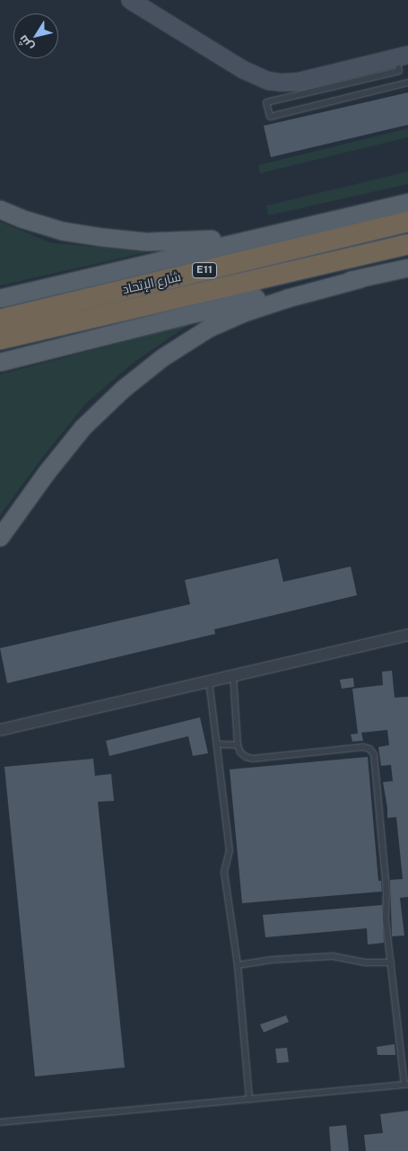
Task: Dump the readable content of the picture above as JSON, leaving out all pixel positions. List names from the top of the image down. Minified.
{"streets":{"highway":["E11","شارع الإتحاد"]},"north":"bottom left"}
